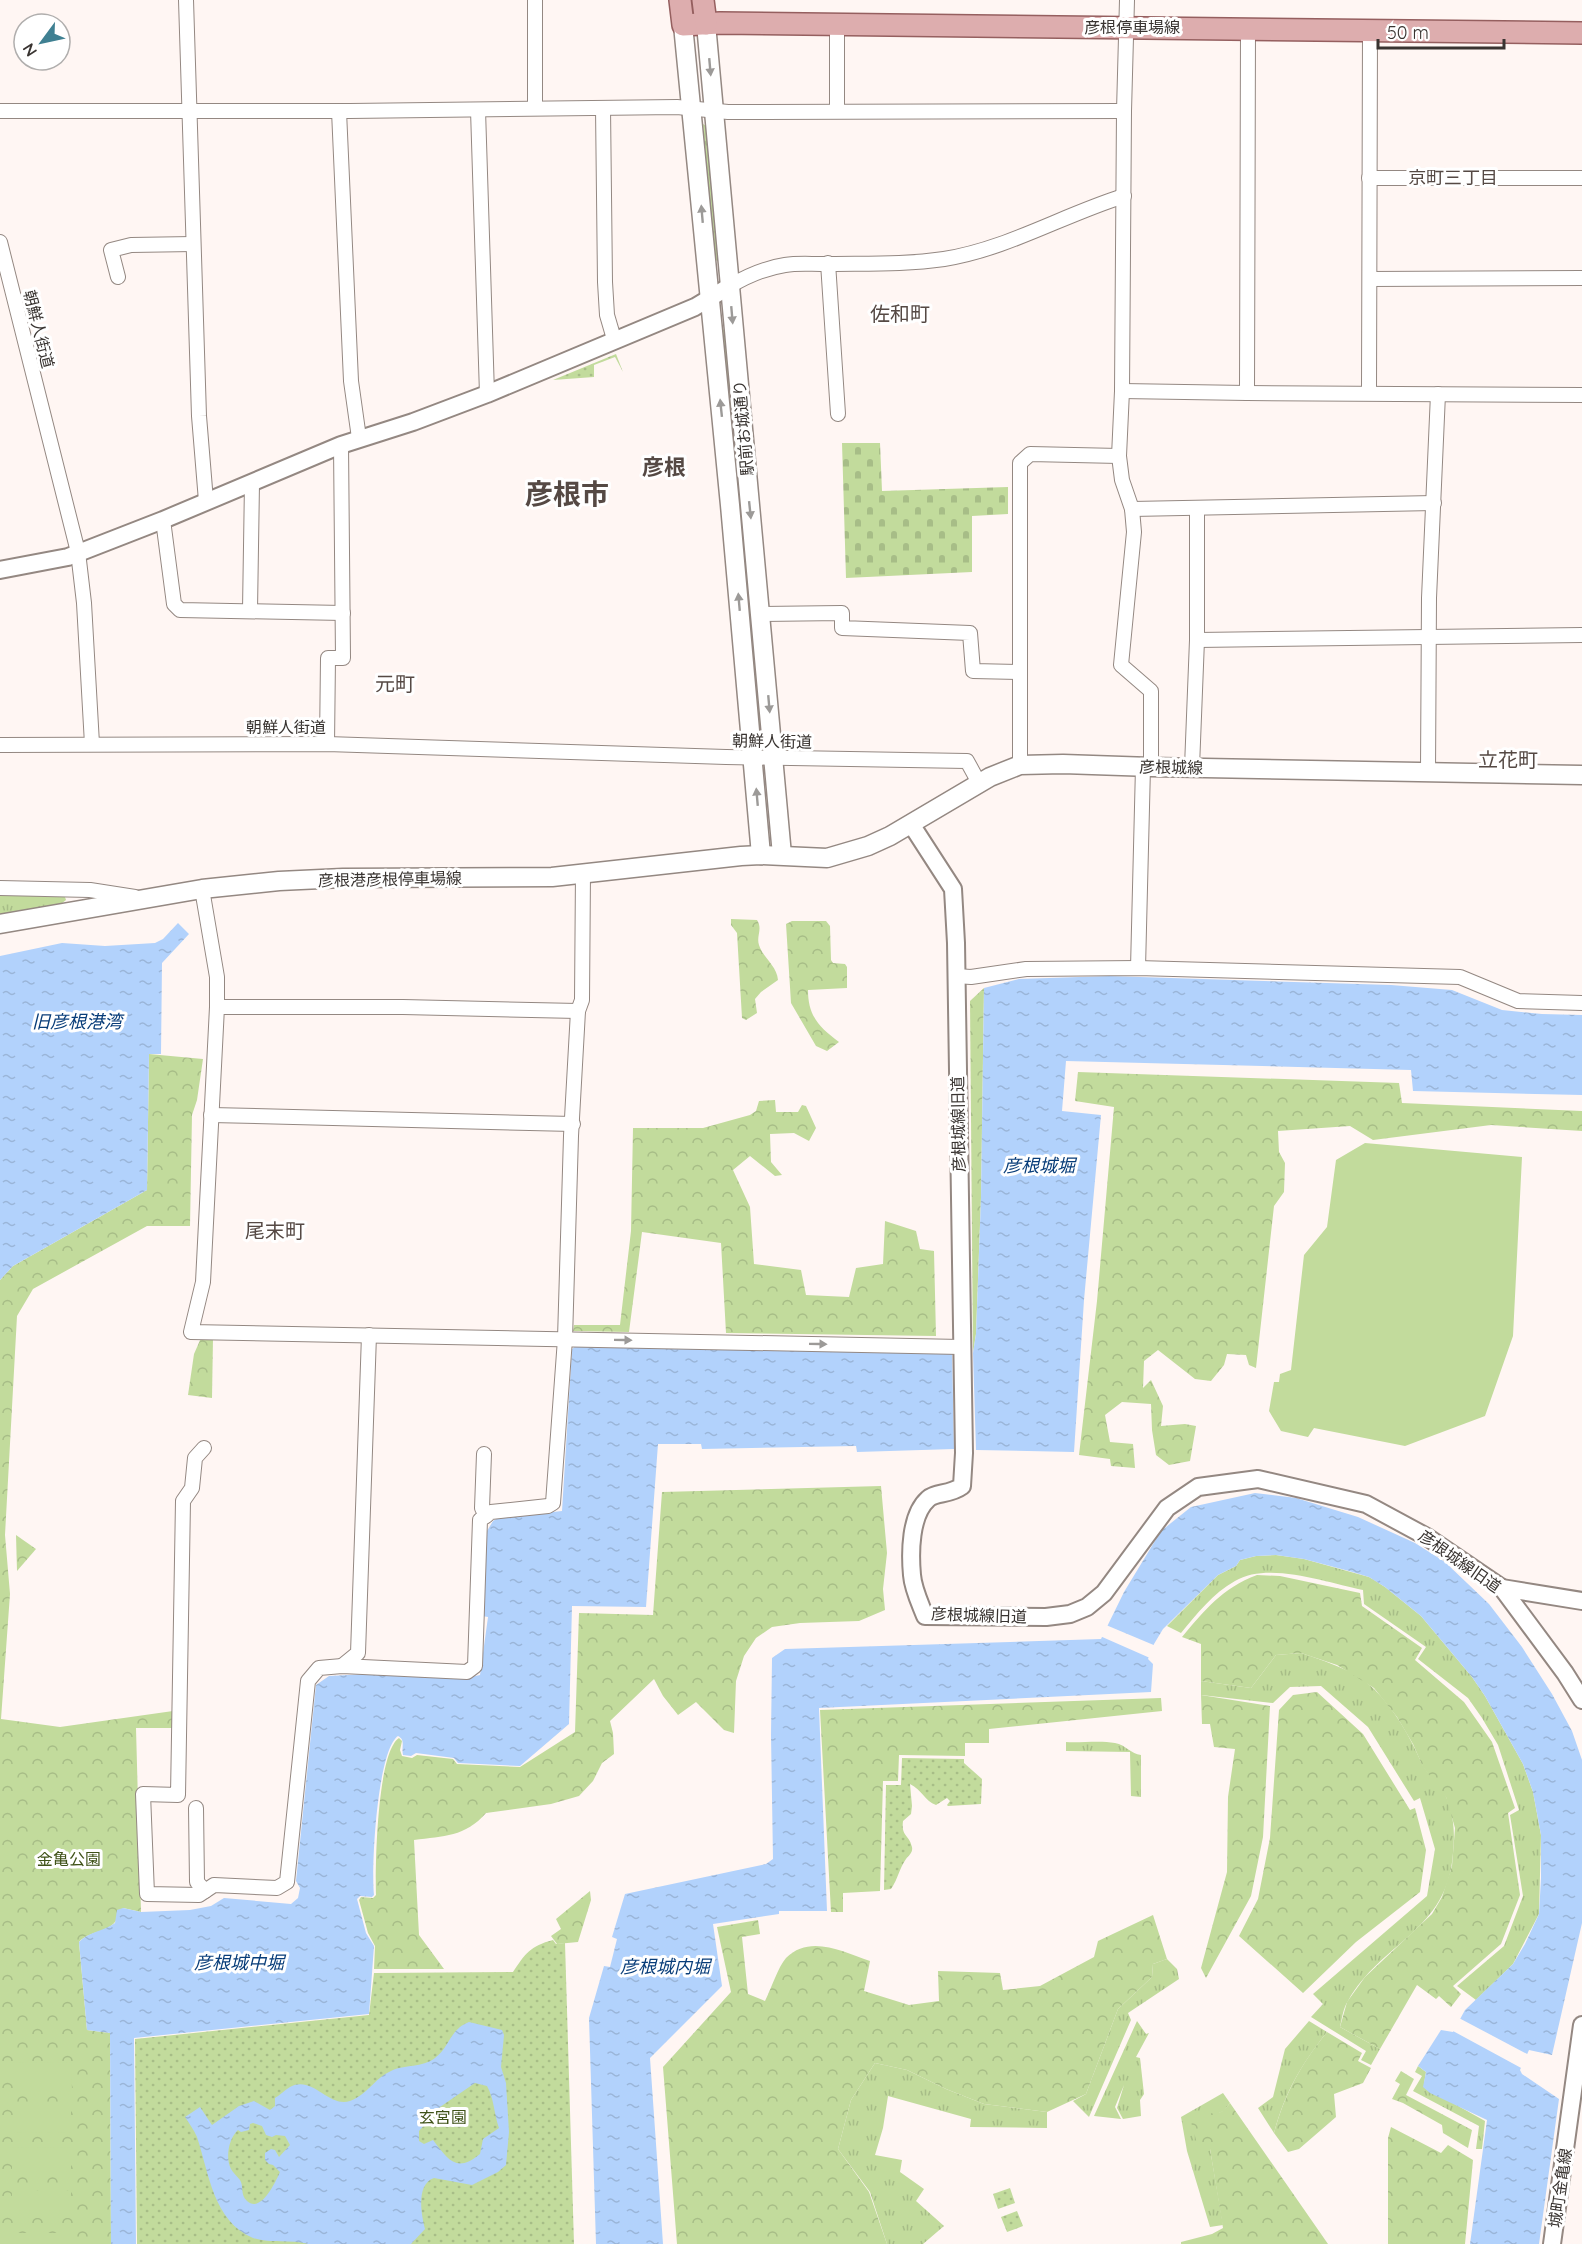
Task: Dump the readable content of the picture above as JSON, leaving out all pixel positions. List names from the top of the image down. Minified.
{"streets":{"main road":["彦根停車場線","駅前お城通り","彦根城線","彦根港彦根停車場線"],"street":["朝鮮人街道","彦根城線旧道","城町金亀線"]},"crossings":[["彦根停車場線","駅前お城通り"],["朝鮮人街道","駅前お城通り"],["朝鮮人街道","彦根城線"],["駅前お城通り","彦根城線"],["駅前お城通り","彦根港彦根停車場線"],["彦根城線","彦根港彦根停車場線"],["彦根城線","彦根城線旧道"]],"districts":["京町三丁目","佐和町","彦根","彦根市","元町","立花町","尾末町"],"water":["旧彦根港湾","彦根城堀","彦根城中堀","彦根城内堀"],"parks":["金亀公園","玄宮園"],"scale_bar":"50 m","north":"bottom left"}
